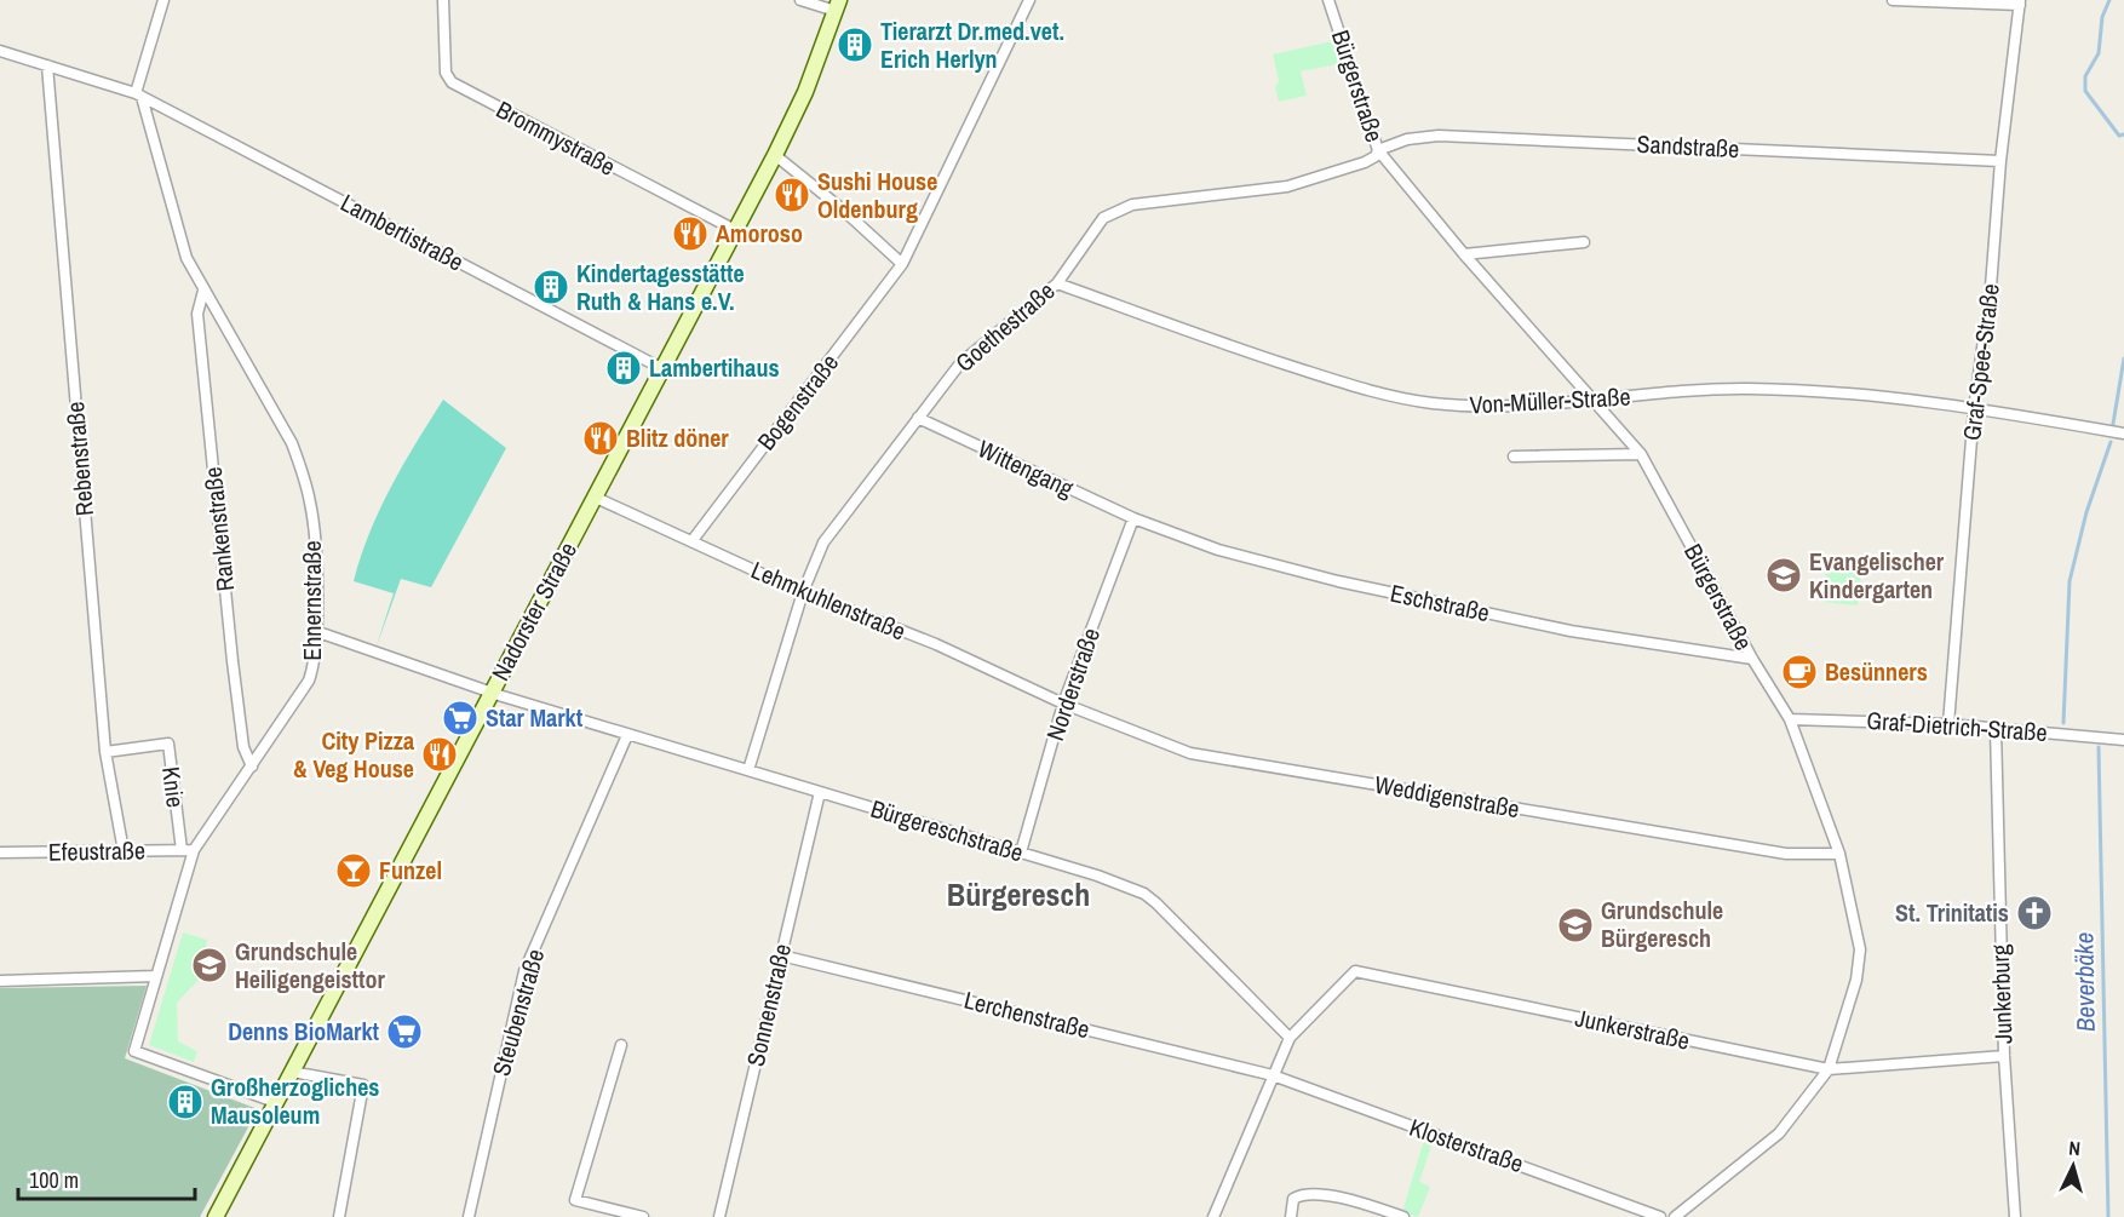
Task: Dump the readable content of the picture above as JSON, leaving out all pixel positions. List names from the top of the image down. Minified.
{"streets":{"street":["Bürgerstraße","Brommystraße","Sandstraße","Lambertistraße","Goethestraße","Graf-Spee-Straße","Von-Müller-Straße","Bogenstraße","Rebenstraße","Wittengang","Rankenstraße","Ehnernstraße","Lehmkuhlenstraße","Eschstraße","Nadorster Straße","Norderstraße","Graf-Dietrich-Straße","Knie","Weddigenstraße","Bürgereschstraße","Efeustraße","Junkerburg","Sonnenstraße","Steubenstraße","Lerchenstraße","Junkerstraße","Klosterstraße"]},"crossings":[["Bürgerstraße","Sandstraße"],["Bürgerstraße","Goethestraße"],["Bürgerstraße","Von-Müller-Straße"],["Bürgerstraße","Eschstraße"],["Bürgerstraße","Graf-Dietrich-Straße"],["Bürgerstraße","Weddigenstraße"],["Bürgerstraße","Junkerstraße"],["Brommystraße","Nadorster Straße"],["Sandstraße","Goethestraße"],["Sandstraße","Graf-Spee-Straße"],["Lambertistraße","Rebenstraße"],["Lambertistraße","Ehnernstraße"],["Lambertistraße","Nadorster Straße"],["Goethestraße","Von-Müller-Straße"],["Goethestraße","Wittengang"],["Goethestraße","Lehmkuhlenstraße"],["Goethestraße","Bürgereschstraße"],["Graf-Spee-Straße","Von-Müller-Straße"],["Graf-Spee-Straße","Graf-Dietrich-Straße"],["Bogenstraße","Lehmkuhlenstraße"],["Rebenstraße","Knie"],["Rebenstraße","Efeustraße"],["Wittengang","Eschstraße"],["Wittengang","Norderstraße"],["Rankenstraße","Ehnernstraße"],["Ehnernstraße","Nadorster Straße"],["Ehnernstraße","Bürgereschstraße"],["Ehnernstraße","Efeustraße"],["Lehmkuhlenstraße","Nadorster Straße"],["Lehmkuhlenstraße","Norderstraße"],["Lehmkuhlenstraße","Weddigenstraße"],["Eschstraße","Norderstraße"],["Nadorster Straße","Bürgereschstraße"],["Norderstraße","Weddigenstraße"],["Norderstraße","Bürgereschstraße"],["Graf-Dietrich-Straße","Junkerburg"],["Knie","Efeustraße"],["Bürgereschstraße","Sonnenstraße"],["Bürgereschstraße","Steubenstraße"],["Bürgereschstraße","Junkerstraße"],["Junkerburg","Junkerstraße"],["Sonnenstraße","Lerchenstraße"],["Lerchenstraße","Klosterstraße"]],"districts":["Bürgeresch"],"water":["Beverbäke"],"places":{"building":["Tierarzt Dr.med.vet. Erich Herlyn","Kindertagesstätte Ruth & Hans e.V.","Lambertihaus","Großherzogliches Mausoleum"],"restaurant":["Sushi House Oldenburg","Amoroso","Blitz döner","City Pizza & Veg House"],"school or university":["Evangelischer Kindergarten","Grundschule Bürgeresch","Grundschule Heiligengeisttor"],"cafe":["Besünners"],"supermarket":["Star Markt","Denns BioMarkt"],"bar":["Funzel"],"church":["St. Trinitatis"]},"scale_bar":"100 m","north":"top"}
